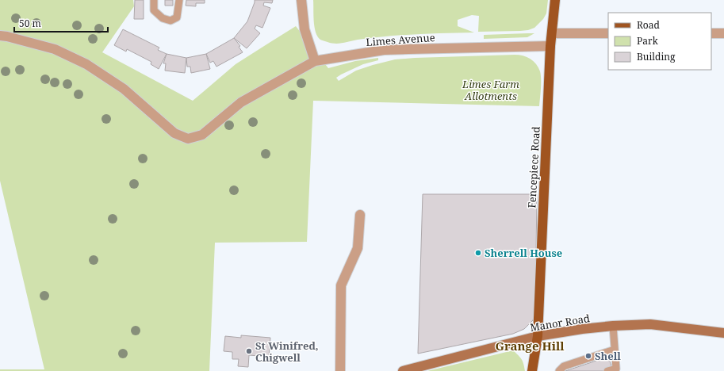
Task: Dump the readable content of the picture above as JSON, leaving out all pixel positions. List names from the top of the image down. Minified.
{"streets":{"main road":["Fencepiece Road","Manor Road"],"street":["Limes Avenue"]},"crossings":[["Limes Avenue","Fencepiece Road"],["Fencepiece Road","Manor Road"]],"districts":["Grange Hill"],"parks":["Limes Farm Allotments"],"places":["Sherrell House","St Winifred, Chigwell","Shell"],"legend":["Road","Park","Building"],"scale_bar":"50 m"}
